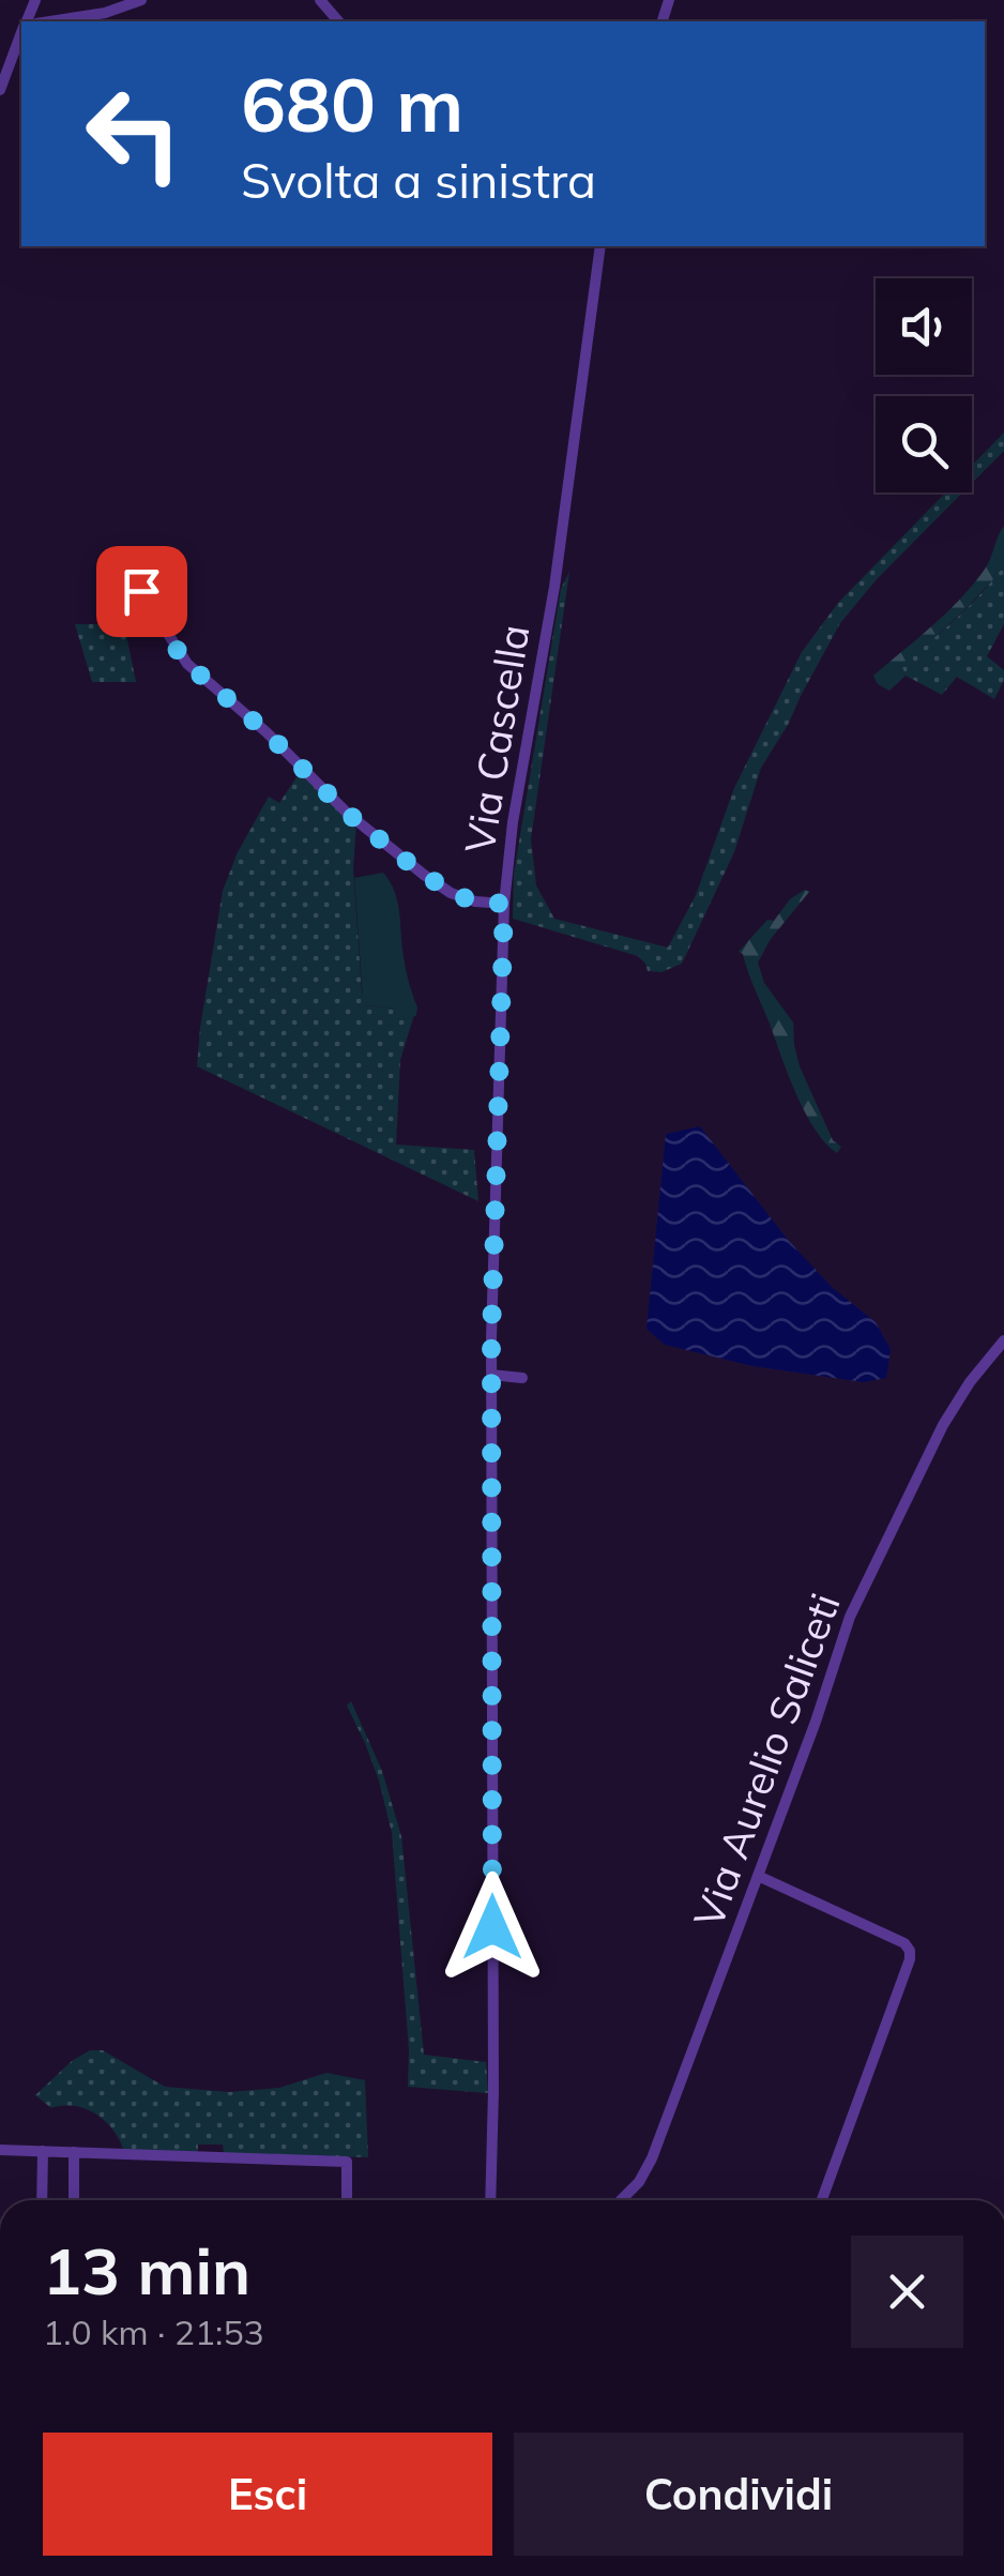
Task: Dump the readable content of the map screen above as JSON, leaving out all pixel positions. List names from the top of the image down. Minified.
{"streets":{"street":["Via Cascella","Via Aurelio Saliceti"]},"page":{"turn":["680 m","Svolta a sinistra"],"heading":["13 min","1.0 km · 21:53"],"buttons":["Esci","Condividi"]}}
